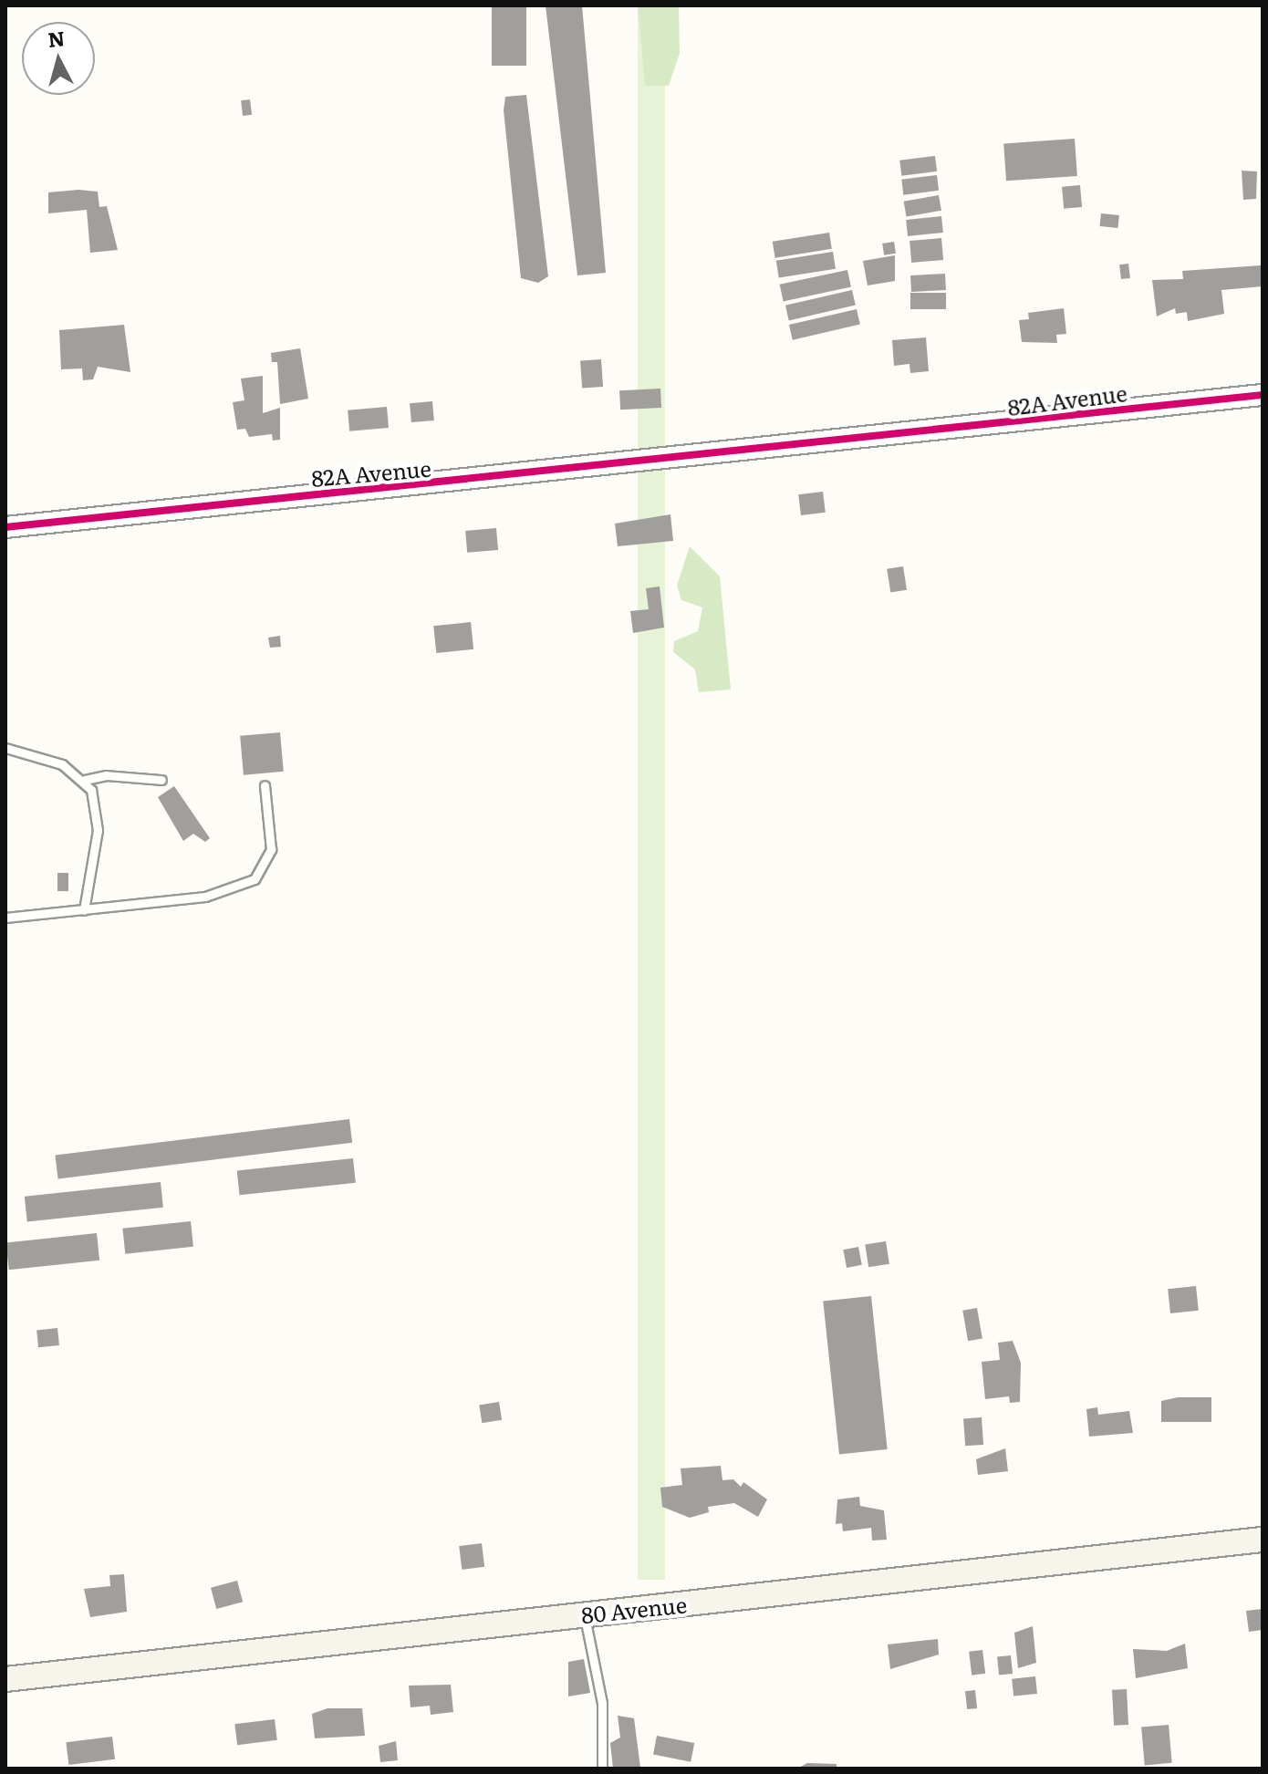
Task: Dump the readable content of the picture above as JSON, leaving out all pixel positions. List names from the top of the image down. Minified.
{"streets":{"main road":["80 Avenue"],"street":["82A Avenue"]},"north":"top"}
